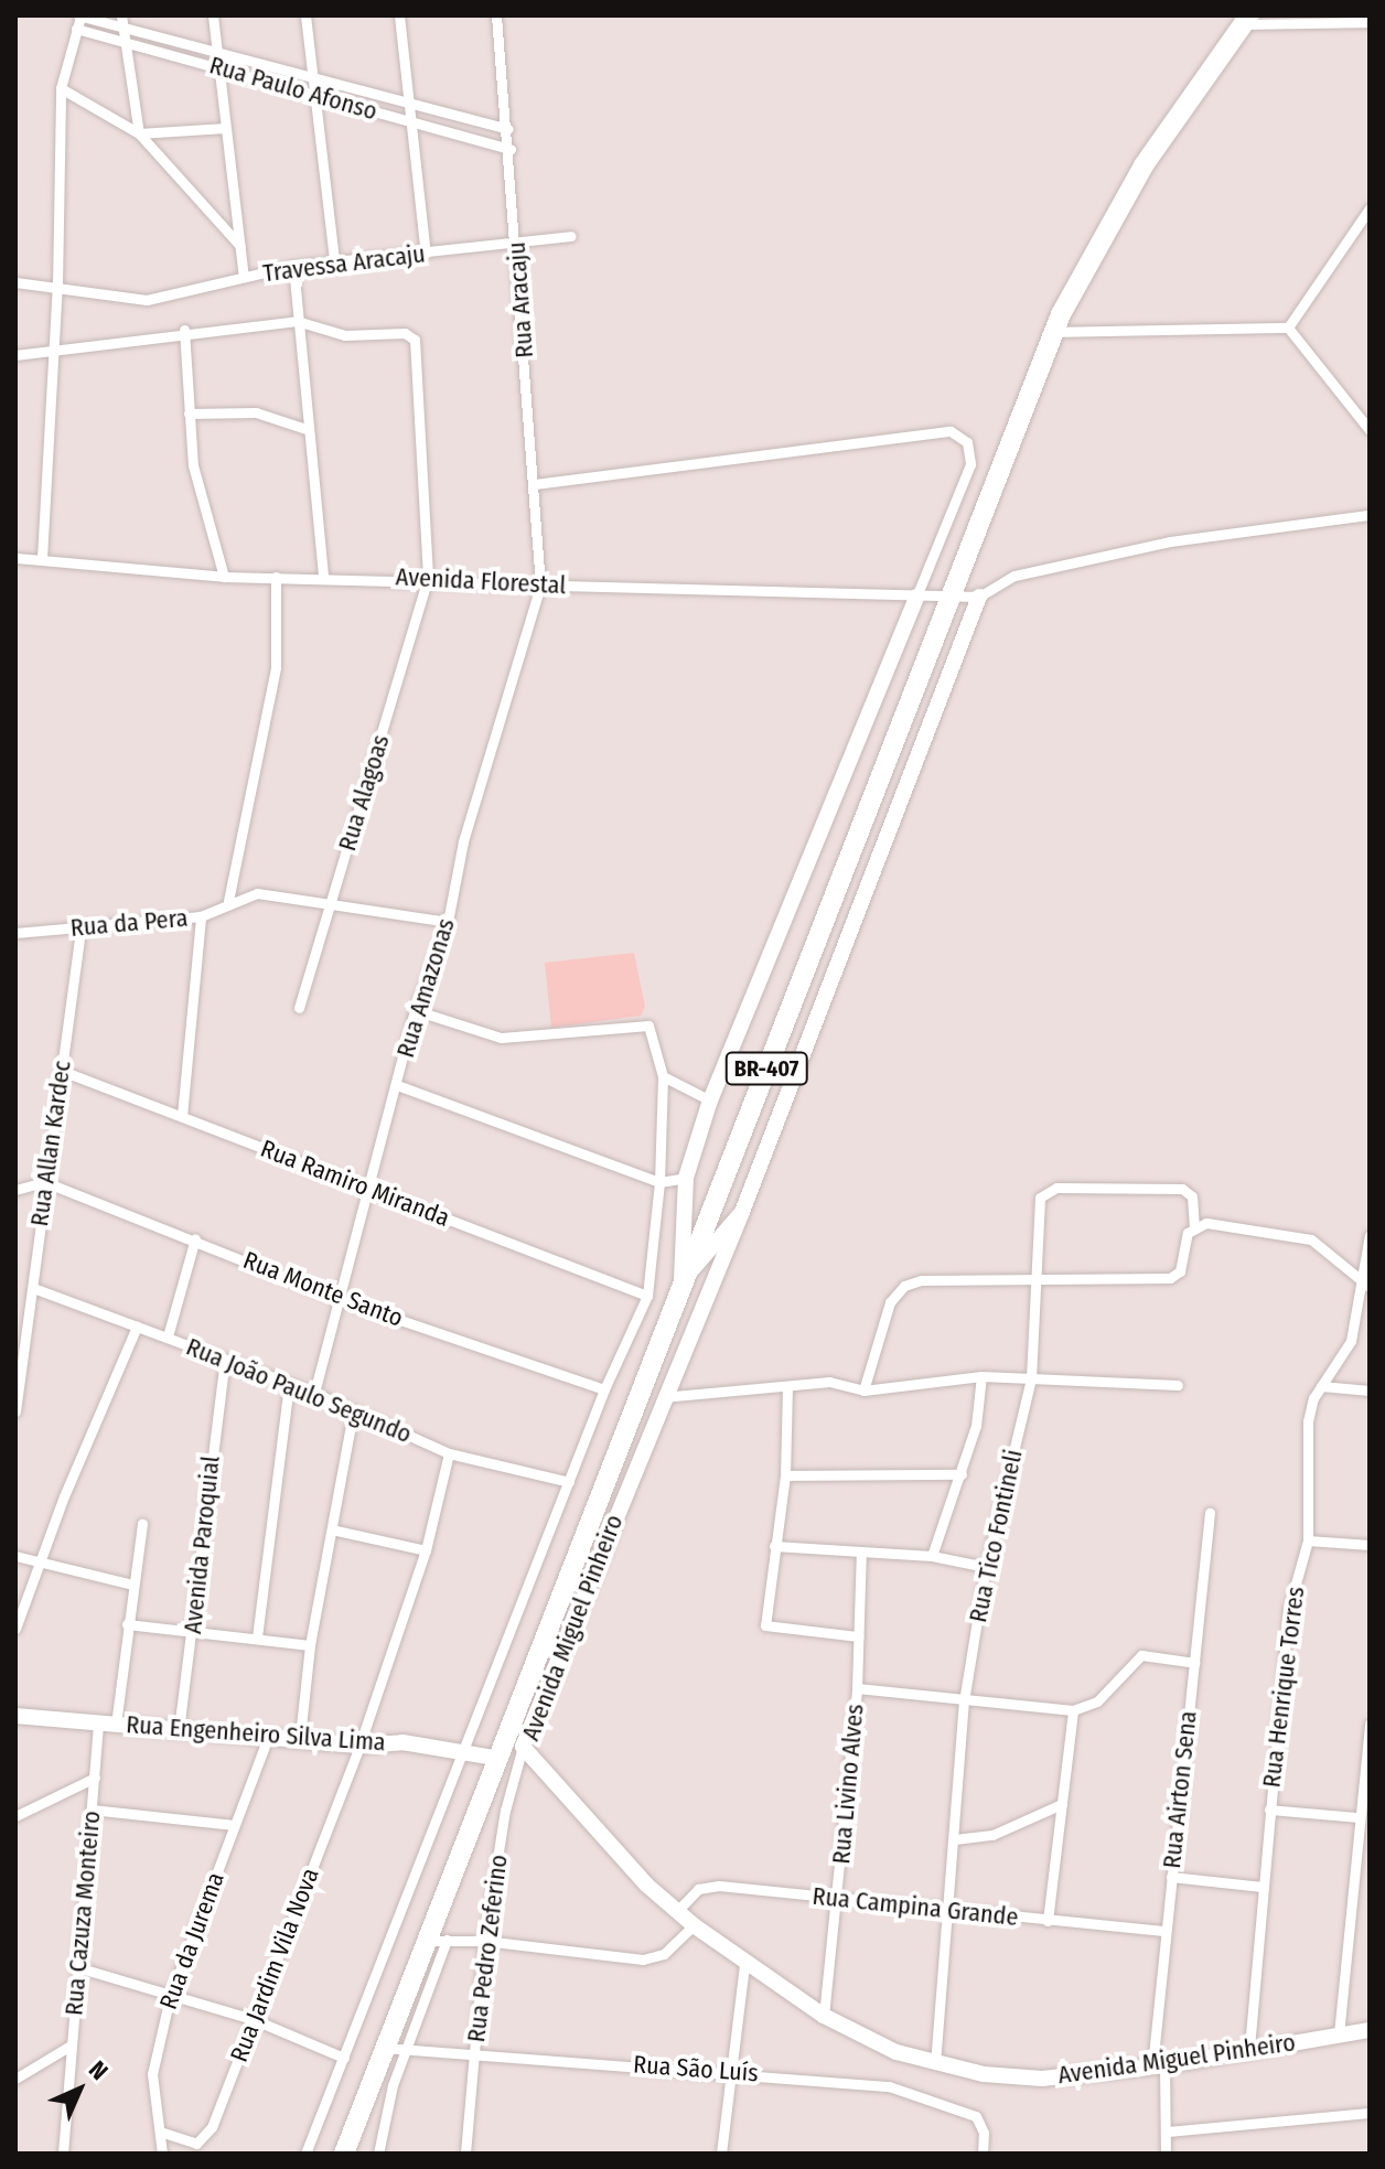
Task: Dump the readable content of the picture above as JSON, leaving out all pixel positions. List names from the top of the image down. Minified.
{"streets":{"highway":["BR-407"],"street":["Rua Paulo Afonso","Travessa Aracaju","Rua Aracaju","Avenida Florestal","Rua Alagoas","Rua da Pera","Rua Amazonas","Rua Allan Kardec","Rua Ramiro Miranda","Rua Monte Santo","Rua João Paulo Segundo","Rua Tico Fontineli","Avenida Paroquial","Avenida Miguel Pinheiro","Rua Henrique Torres","Rua Engenheiro Silva Lima","Rua Livino Alves","Rua Airton Sena","Rua Campina Grande","Rua Cazuza Monteiro","Rua da Jurema","Rua Pedro Zeferino","Rua Jardim Vila Nova","Rua São Luís"]},"crossings":[["Rua Paulo Afonso","Rua Aracaju"],["Travessa Aracaju","Rua Aracaju"],["Rua Aracaju","Avenida Florestal"],["Rua Aracaju","Rua Amazonas"],["Avenida Florestal","Rua Alagoas"],["Avenida Florestal","Rua Amazonas"],["Avenida Florestal","BR-407"],["Avenida Florestal","Avenida Miguel Pinheiro"],["Rua Alagoas","Rua da Pera"],["Rua da Pera","Rua Amazonas"],["Rua da Pera","Rua Allan Kardec"],["Rua Amazonas","Rua Ramiro Miranda"],["Rua Amazonas","Rua Monte Santo"],["Rua Amazonas","Rua João Paulo Segundo"],["BR-407","Avenida Miguel Pinheiro"],["BR-407","Rua Engenheiro Silva Lima"],["BR-407","Rua Pedro Zeferino"],["BR-407","Rua São Luís"],["Rua Allan Kardec","Rua Ramiro Miranda"],["Rua Allan Kardec","Rua Monte Santo"],["Rua Allan Kardec","Rua João Paulo Segundo"],["Rua João Paulo Segundo","Avenida Paroquial"],["Rua João Paulo Segundo","Rua Jardim Vila Nova"],["Rua Tico Fontineli","Avenida Miguel Pinheiro"],["Rua Tico Fontineli","Rua Campina Grande"],["Avenida Paroquial","Rua Engenheiro Silva Lima"],["Avenida Miguel Pinheiro","Rua Henrique Torres"],["Avenida Miguel Pinheiro","Rua Livino Alves"],["Avenida Miguel Pinheiro","Rua Airton Sena"],["Avenida Miguel Pinheiro","Rua Campina Grande"],["Avenida Miguel Pinheiro","Rua Pedro Zeferino"],["Rua Engenheiro Silva Lima","Rua Cazuza Monteiro"],["Rua Engenheiro Silva Lima","Rua da Jurema"],["Rua Engenheiro Silva Lima","Rua Jardim Vila Nova"],["Rua Livino Alves","Rua Campina Grande"],["Rua Airton Sena","Rua Campina Grande"],["Rua da Jurema","Rua Jardim Vila Nova"],["Rua Pedro Zeferino","Rua São Luís"]],"north":"top right"}
